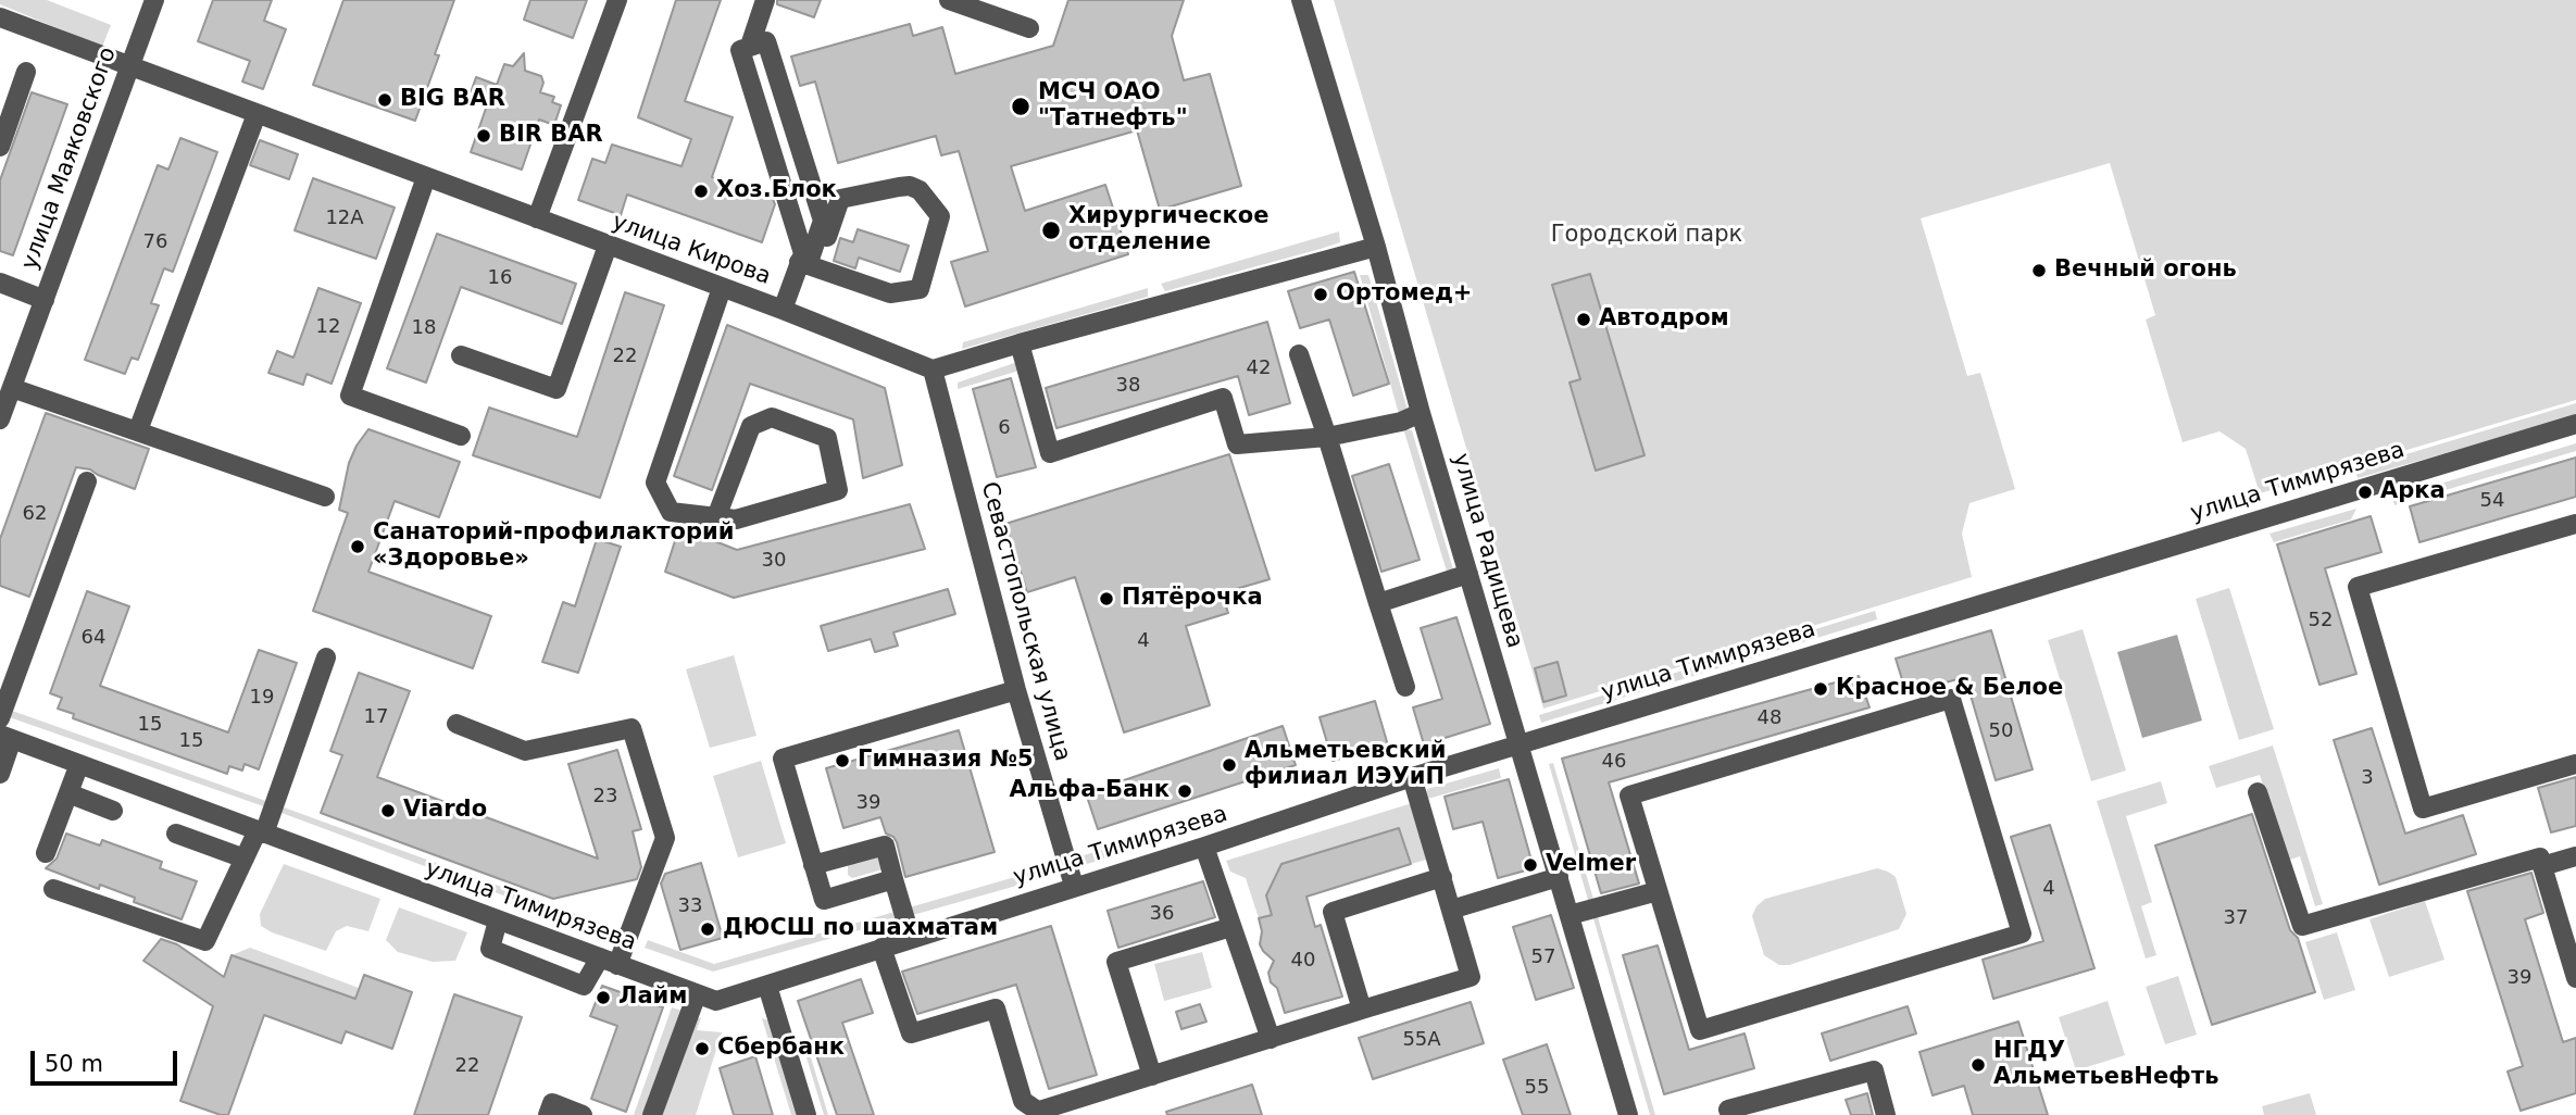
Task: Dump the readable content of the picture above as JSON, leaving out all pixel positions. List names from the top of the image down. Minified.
{"streets":{"street":["улица Маяковского","улица Кирова","улица Тимирязева","улица Радищева","Севастопольская улица"]},"crossings":[["улица Маяковского","улица Кирова"],["улица Кирова","Севастопольская улица"],["улица Тимирязева","улица Радищева"],["улица Тимирязева","Севастопольская улица"]],"parks":["Городской парк"],"places":["BIG BAR","МСЧ ОАО \"Татнефть\"","BIR BAR","Хоз.Блок","Хирургическое отделение","Вечный огонь","Ортомед+","Автодром","Арка","Санаторий-профилакторий «Здоровье»","Пятёрочка","Красное & Белое","Гимназия №5","Альметьевский филиал ИЭУиП","Альфа-Банк","Viardo","Velmer","ДЮСШ по шахматам","Лайм","Сбербанк","НГДУ АльметьевНефть"],"house_numbers":["12А","76","16","12","18","22","42","38","6","54","62","30","52","64","4","19","17","48","15","50","15","46","3","23","39","4","33","36","37","57","40","39","55А","22","55"],"scale_bar":"50 m"}
